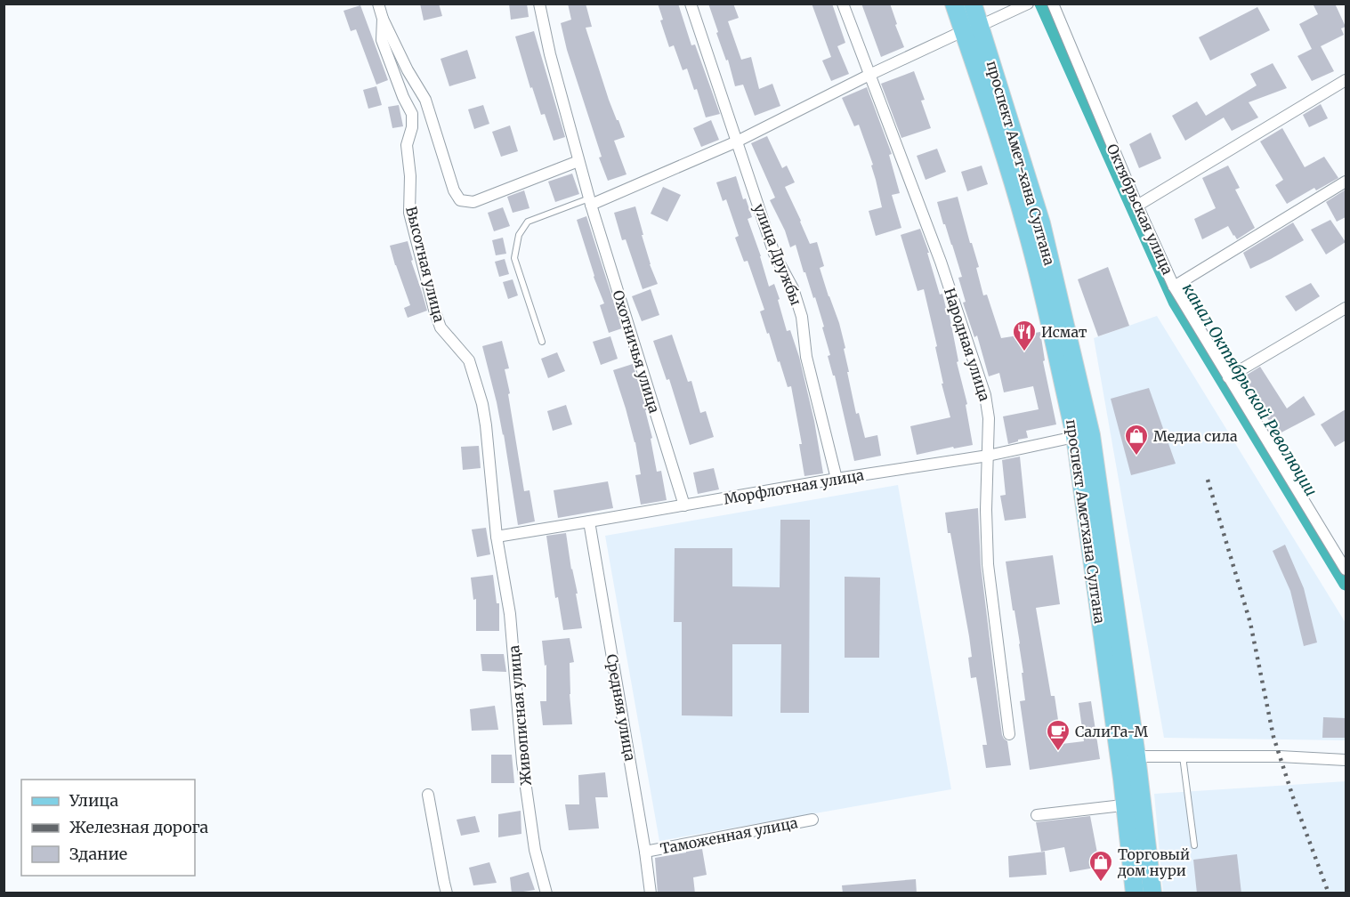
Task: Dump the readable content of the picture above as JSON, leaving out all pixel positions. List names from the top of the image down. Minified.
{"streets":{"main road":["проспект Амет-хана Султана","проспект Аметхана Султана"],"street":["Октябрьская улица","улица Дружбы","Высотная улица","Народная улица","Охотничья улица","Морфлотная улица","Средняя улица","Живописная улица","Таможенная улица"]},"crossings":[["проспект Амет-хана Султана","Морфлотная улица"],["проспект Амет-хана Султана","проспект Аметхана Султана"],["улица Дружбы","Морфлотная улица"],["Высотная улица","Охотничья улица"],["Высотная улица","Морфлотная улица"],["Высотная улица","Живописная улица"],["Народная улица","Морфлотная улица"],["Охотничья улица","Морфлотная улица"],["Морфлотная улица","проспект Аметхана Султана"],["Морфлотная улица","Средняя улица"],["Морфлотная улица","Живописная улица"],["Средняя улица","Таможенная улица"]],"water":["канал Октябрьской Революции"],"places":{"restaurant":["Исмат"],"shop":["Медиа сила","Торговый дом нури"],"cafe":["СалиТа-М"]},"legend":["Улица","Железная дорога","Здание"]}
